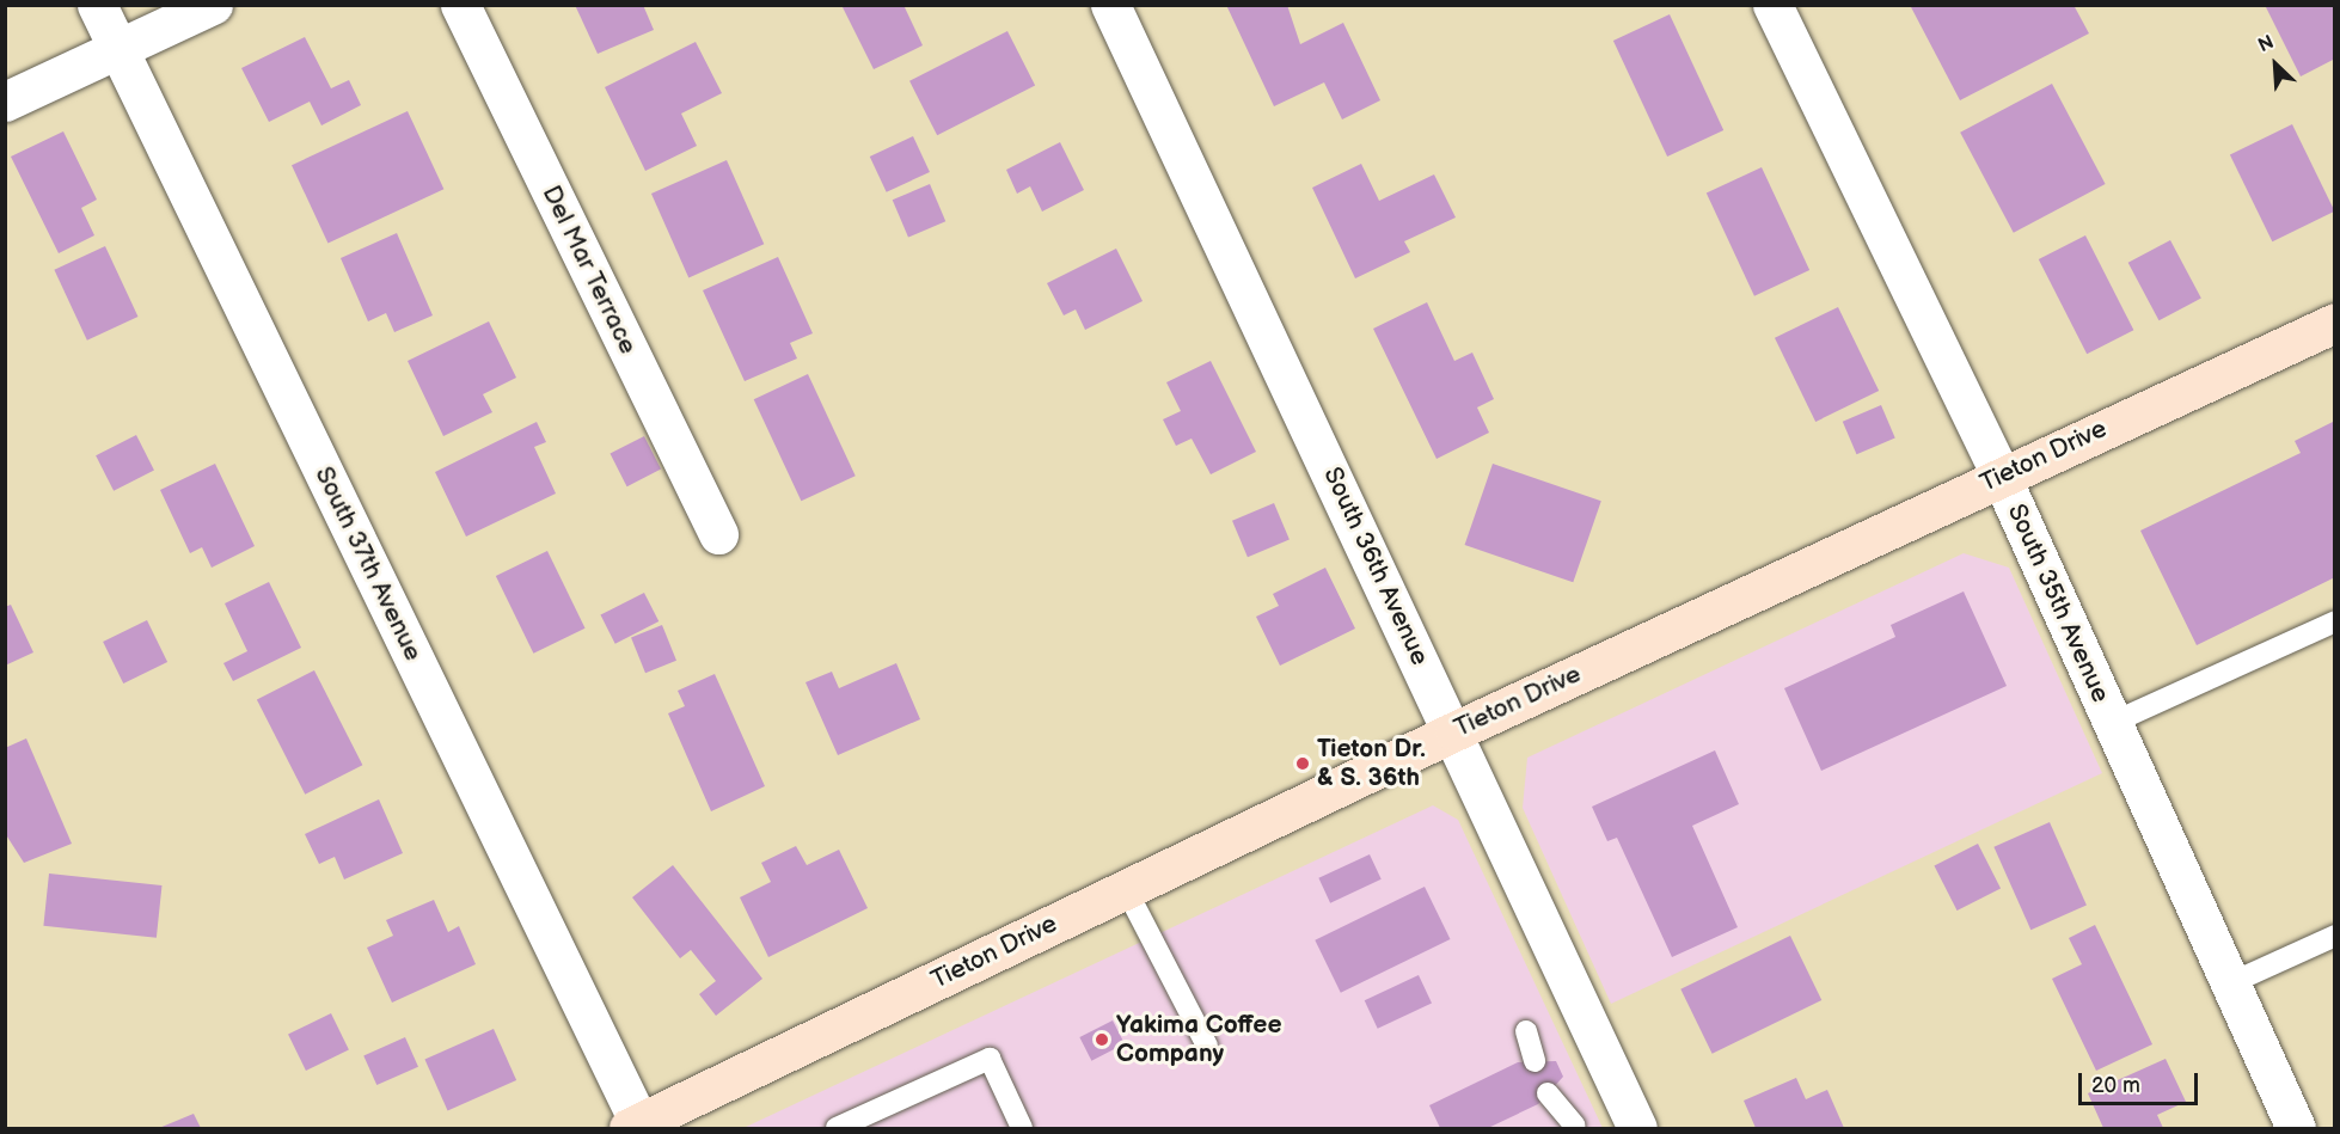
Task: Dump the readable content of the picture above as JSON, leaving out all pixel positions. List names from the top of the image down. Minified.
{"streets":{"main road":["Tieton Drive"],"street":["Del Mar Terrace","South 37th Avenue","South 36th Avenue","South 35th Avenue"]},"crossings":[["Tieton Drive","South 37th Avenue"],["Tieton Drive","South 36th Avenue"],["Tieton Drive","South 35th Avenue"]],"places":["Tieton Dr. & S. 36th","Yakima Coffee Company"],"scale_bar":"20 m","north":"top left"}
